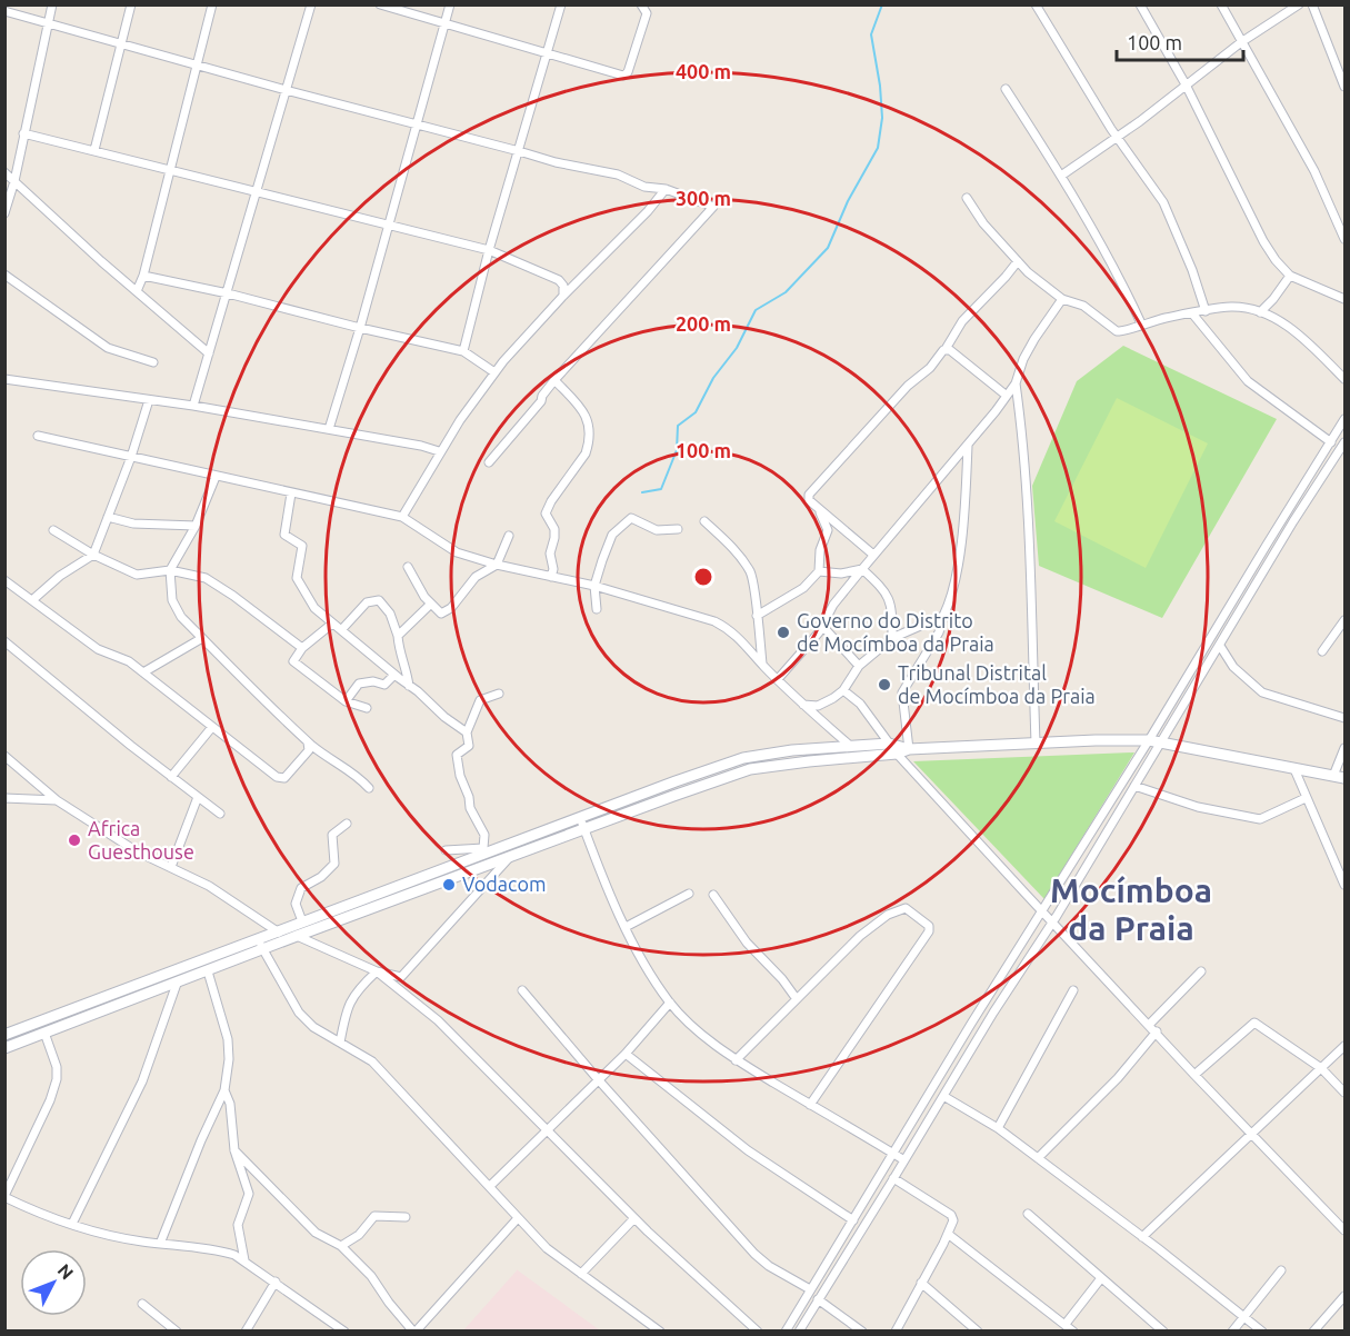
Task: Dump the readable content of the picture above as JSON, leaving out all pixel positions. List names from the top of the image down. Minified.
{"districts":["Mocímboa da Praia"],"places":["Governo do Distrito de Mocímboa da Praia","Tribunal Distrital de Mocímboa da Praia","Africa Guesthouse","Vodacom"],"scale_bar":"100 m","north":"top right","rings":["400 m","300 m","200 m","100 m"]}
